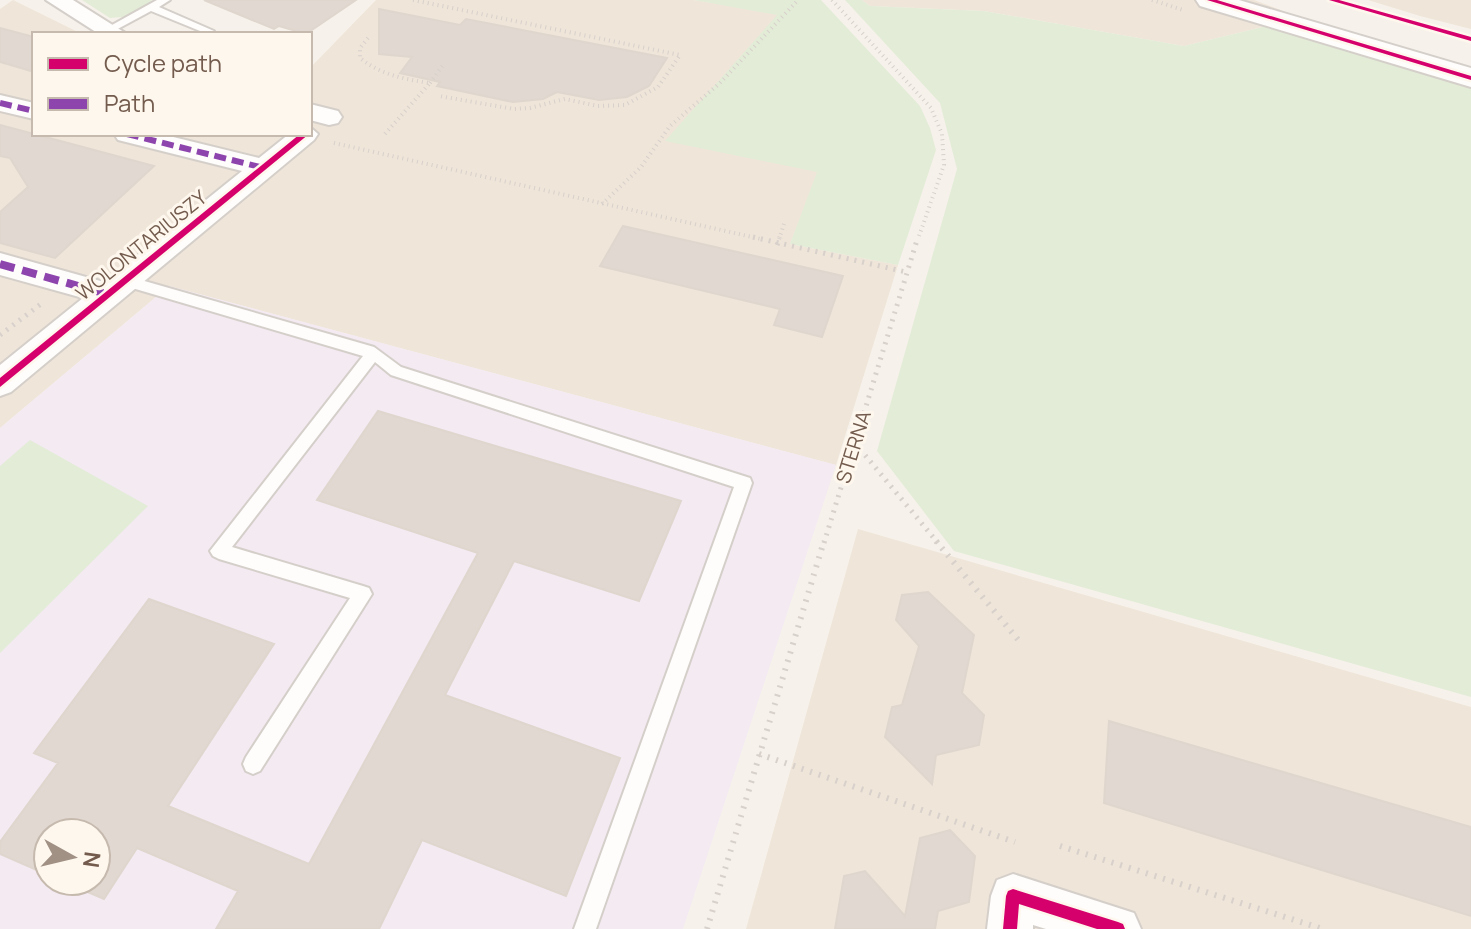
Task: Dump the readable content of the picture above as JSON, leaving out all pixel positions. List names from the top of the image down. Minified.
{"streets":{"street":["WOLONTARIUSZY"],"path":["STERNA"]},"legend":["Cycle path","Path"],"north":"right"}
